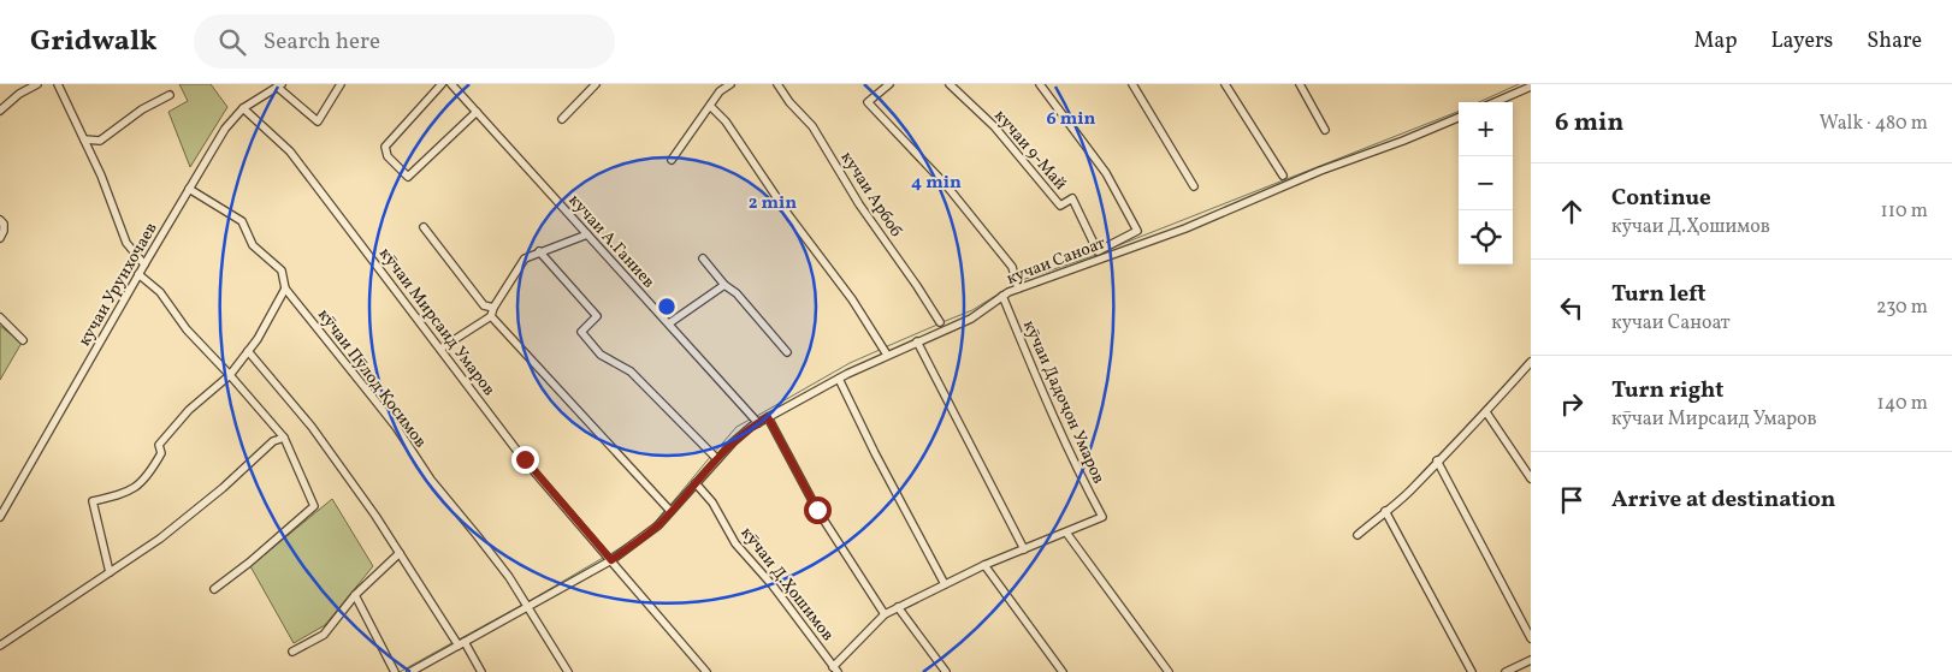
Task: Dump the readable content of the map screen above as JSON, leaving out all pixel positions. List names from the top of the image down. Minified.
{"streets":{"street":["кучаи 9-Май","кучаи Арбоб","кучаи А.Ганиев","кучаи Саноат","кучаи Урунхочаев","кӯчаи Мирсаид Умаров","кӯчаи Пӯлод Қосимов","кӯчаи Дадоҷон Умаров","кӯчаи Д.Ҳошимов"]},"crossings":[["кучаи А.Ганиев","кучаи Саноат"],["кучаи Саноат","кӯчаи Мирсаид Умаров"],["кучаи Саноат","кӯчаи Пӯлод Қосимов"],["кучаи Саноат","кӯчаи Дадоҷон Умаров"],["кучаи Саноат","кӯчаи Д.Ҳошимов"],["кучаи Урунхочаев","кӯчаи Мирсаид Умаров"],["кучаи Урунхочаев","кӯчаи Пӯлод Қосимов"]],"page":{"header":"Gridwalk","search":"Search here","nav":["Map","Layers","Share"],"heading":["6 min","Walk · 480 m"],"map_buttons":["+","−"],"list":[["Continue","кӯчаи Д.Ҳошимов","110 m"],["Turn left","кучаи Саноат","230 m"],["Turn right","кӯчаи Мирсаид Умаров","140 m"],"Arrive at destination"]},"rings":["6 min","4 min","2 min"]}
